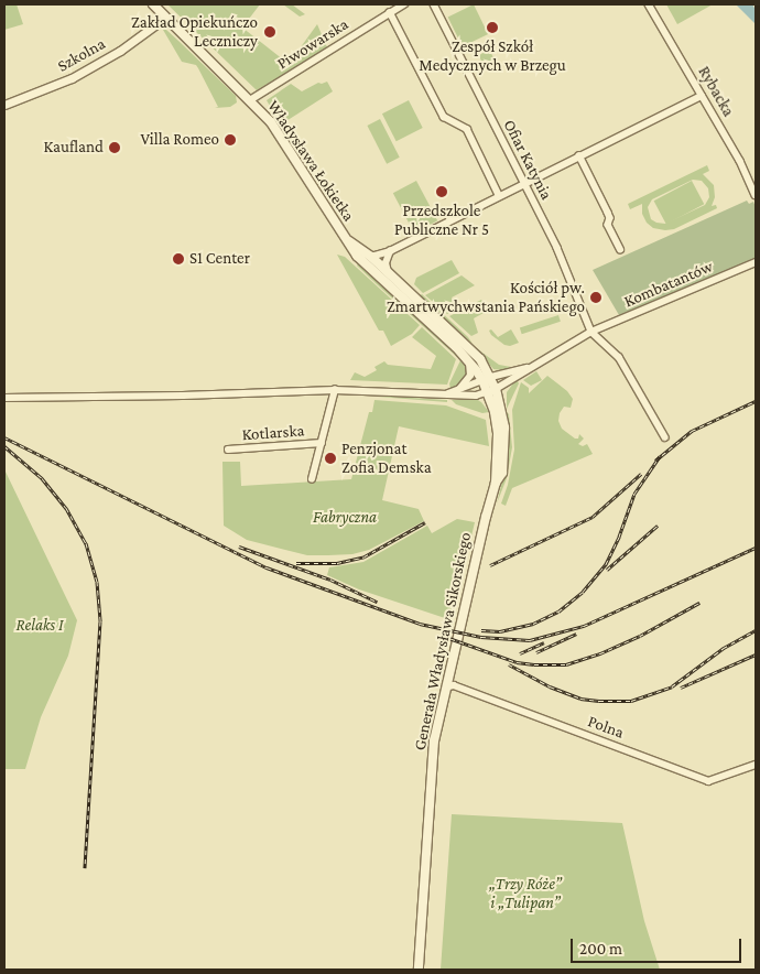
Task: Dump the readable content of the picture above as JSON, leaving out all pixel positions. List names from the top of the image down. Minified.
{"streets":{"main road":["Władysława Łokietka","Generała Władysława Sikorskiego"],"street":["Piwowarska","Szkolna","Rybacka","Ofiar Katynia","Kombatantów","Kotlarska","Polna"]},"crossings":[["Piwowarska","Władysława Łokietka"],["Szkolna","Władysława Łokietka"],["Ofiar Katynia","Kombatantów"],["Władysława Łokietka","Generała Władysława Sikorskiego"],["Generała Władysława Sikorskiego","Polna"]],"parks":["Fabryczna","Relaks I","„Trzy Róże” i „Tulipan”"],"places":["Zespół Szkół Medycznych w Brzegu","Zakład Opiekuńczo Leczniczy","Villa Romeo","Kaufland","Przedszkole Publiczne Nr 5","S1 Center","Kościół pw. Zmartwychwstania Pańskiego","Penzjonat Zofia Demska"],"scale_bar":"200 m"}
